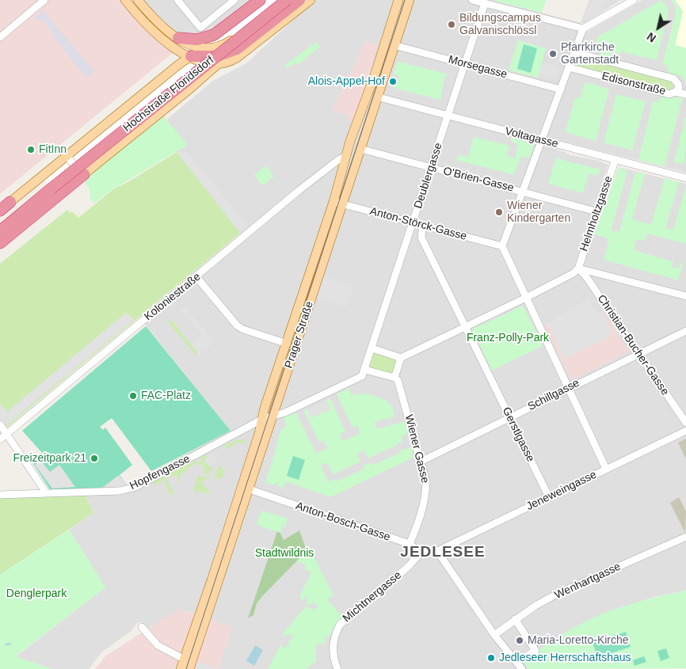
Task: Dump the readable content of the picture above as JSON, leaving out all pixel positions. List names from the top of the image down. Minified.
{"streets":{"highway":["Hochstraße Floridsdorf"],"main road":["Prager Straße"],"street":["Morsegasse","Edisonstraße","Voltagasse","Deublergasse","O'Brien-Gasse","Helmholtzgasse","Anton-Störck-Gasse","Koloniestraße","Christian-Bucher-Gasse","Schillgasse","Gerstlgasse","Wiener Gasse","Hopfengasse","Jeneweingasse","Anton-Bosch-Gasse","Wenhartgasse","Michtnergasse"]},"crossings":[["Morsegasse","Deublergasse"],["Morsegasse","Prager Straße"],["Voltagasse","Deublergasse"],["Voltagasse","Helmholtzgasse"],["Voltagasse","Prager Straße"],["Deublergasse","O'Brien-Gasse"],["Deublergasse","Anton-Störck-Gasse"],["Deublergasse","Hopfengasse"],["O'Brien-Gasse","Helmholtzgasse"],["O'Brien-Gasse","Prager Straße"],["Helmholtzgasse","Christian-Bucher-Gasse"],["Anton-Störck-Gasse","Prager Straße"],["Koloniestraße","Prager Straße"],["Prager Straße","Hopfengasse"],["Prager Straße","Anton-Bosch-Gasse"],["Christian-Bucher-Gasse","Schillgasse"],["Schillgasse","Gerstlgasse"],["Schillgasse","Wiener Gasse"],["Gerstlgasse","Jeneweingasse"],["Wiener Gasse","Anton-Bosch-Gasse"],["Anton-Bosch-Gasse","Michtnergasse"]],"districts":["JEDLESEE"],"parks":["Franz-Polly-Park","Stadtwildnis","Denglerpark"],"places":["Bildungscampus Galvanischlössl","Pfarrkirche Gartenstadt","Alois-Appel-Hof","FitInn","Wiener Kindergarten","FAC-Platz","Freizeitpark 21","Maria-Loretto-Kirche","Jedleseer Herrschaftshaus"],"north":"bottom left"}
